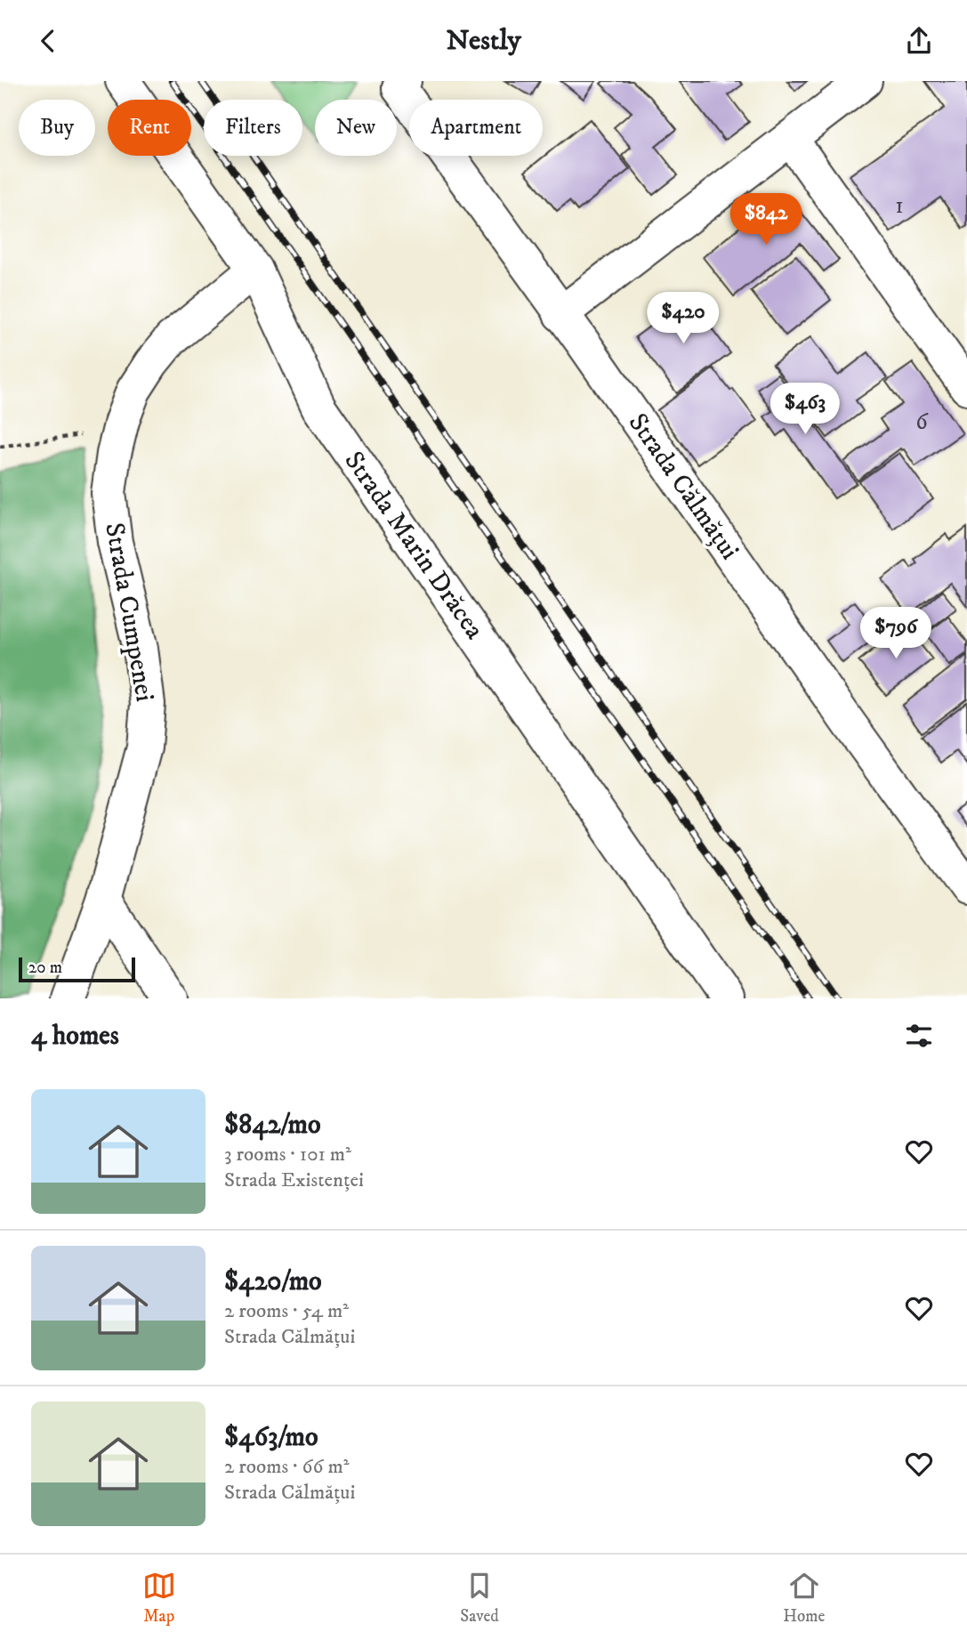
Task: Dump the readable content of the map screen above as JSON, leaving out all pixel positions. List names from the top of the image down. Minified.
{"streets":{"street":["Strada Călmățui","Strada Marin Drăcea","Strada Cumpenei"]},"crossings":[["Strada Marin Drăcea","Strada Cumpenei"]],"house_numbers":["1","6"],"scale_bar":"20 m","page":{"header":"Nestly","chip":["Buy","Rent","Filters","New","Apartment"],"price":["$842","$420","$463","$796"],"scale":"20 m","heading":"4 homes","list":[{"name":"$842/mo","note":"3 rooms · 101 m² · Strada Existenței"},{"name":"$420/mo","note":"2 rooms · 54 m² · Strada Călmățui"},{"name":"$463/mo","note":"2 rooms · 66 m² · Strada Călmățui"}],"tabs":["Map","Saved","Home"]}}
